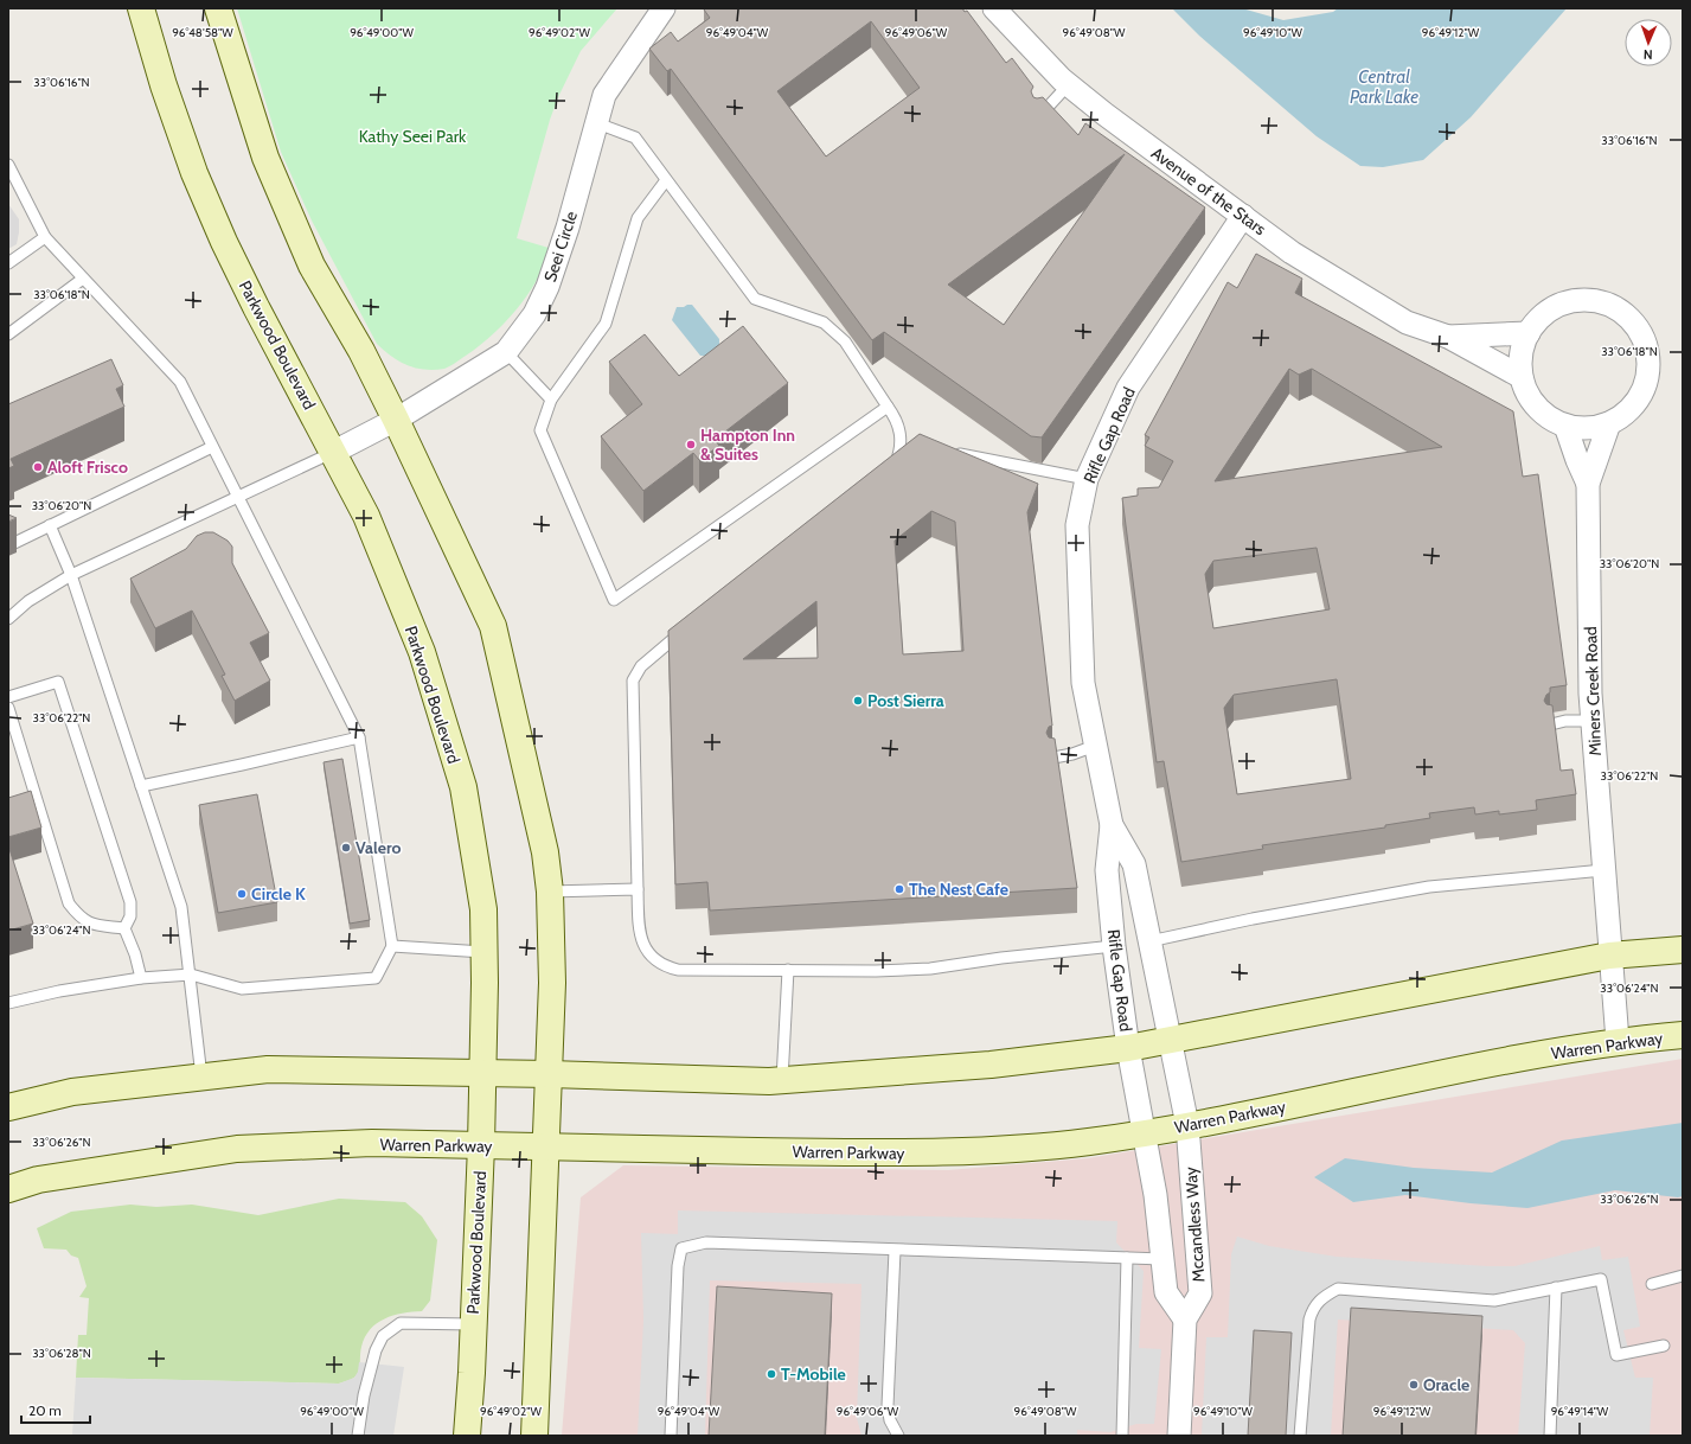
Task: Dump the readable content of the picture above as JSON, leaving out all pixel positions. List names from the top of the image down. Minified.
{"streets":{"main road":["Parkwood Boulevard","Warren Parkway"],"street":["Avenue of the Stars","Seei Circle","Rifle Gap Road","Miners Creek Road","Mccandless Way"]},"crossings":[["Avenue of the Stars","Rifle Gap Road"],["Avenue of the Stars","Miners Creek Road"],["Seei Circle","Parkwood Boulevard"],["Parkwood Boulevard","Warren Parkway"],["Rifle Gap Road","Warren Parkway"],["Rifle Gap Road","Mccandless Way"],["Miners Creek Road","Warren Parkway"],["Warren Parkway","Mccandless Way"]],"water":["Central Park Lake"],"parks":["Kathy Seei Park"],"places":["Hampton Inn & Suites","Aloft Frisco","Post Sierra","Valero","The Nest Cafe","Circle K","T-Mobile","Oracle"],"scale_bar":"20 m","north":"bottom","coordinates":["96°48'58\"W","96°49'00\"W","96°49'02\"W","96°49'04\"W","96°49'06\"W","96°49'08\"W","96°49'10\"W","96°49'12\"W","33°06'16\"N","33°06'18\"N","33°06'20\"N","33°06'22\"N","33°06'24\"N","33°06'26\"N","33°06'28\"N","96°49'14\"W"]}
